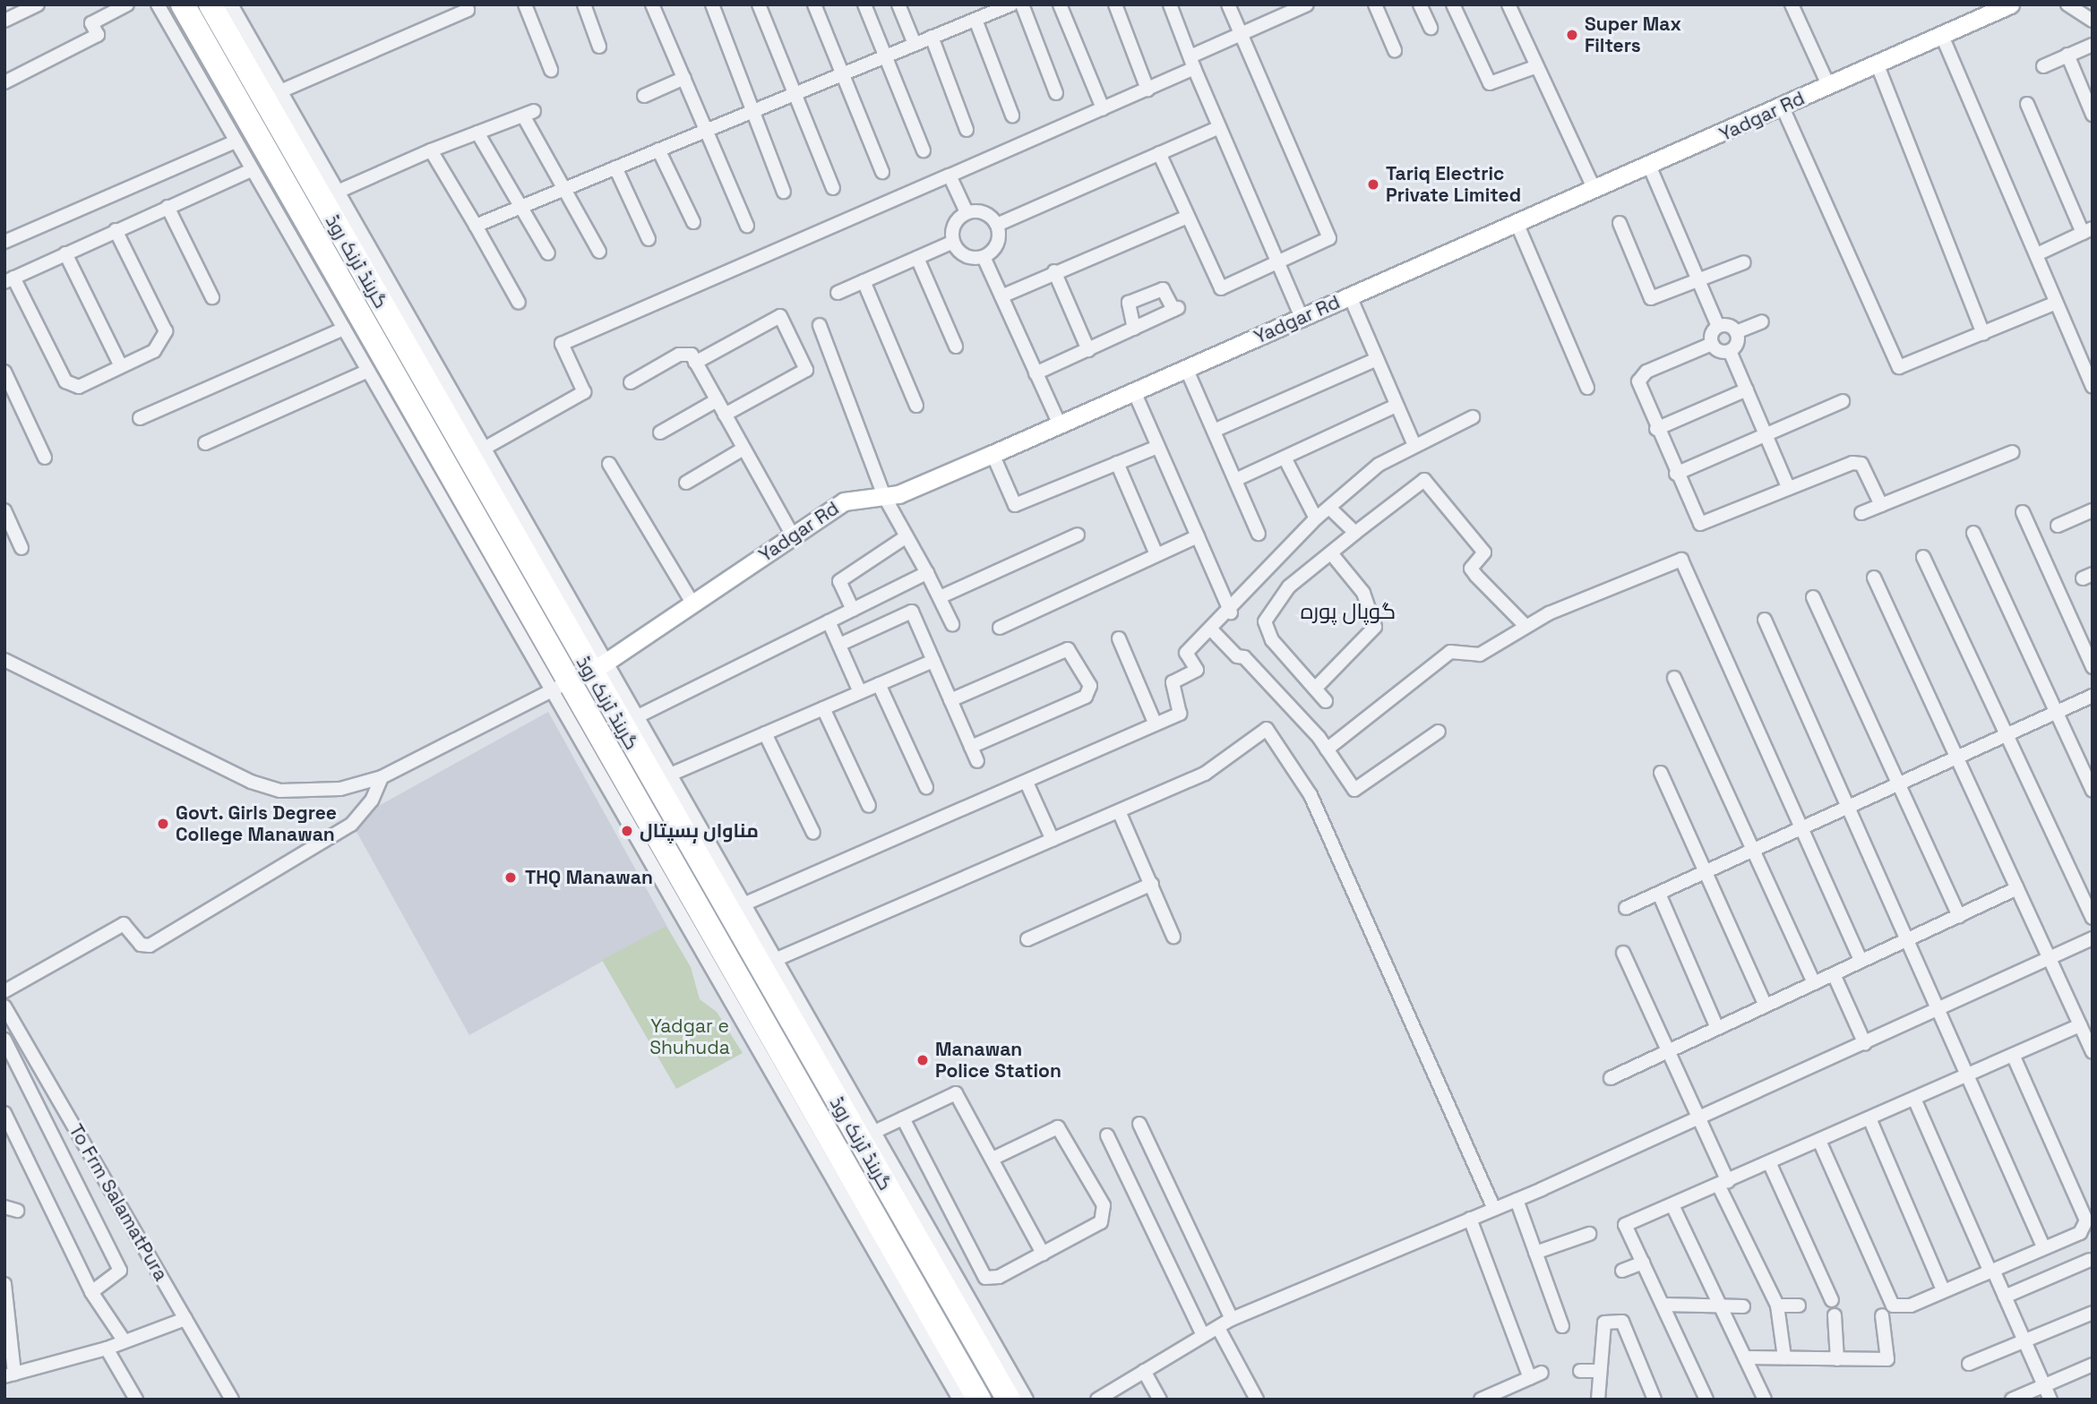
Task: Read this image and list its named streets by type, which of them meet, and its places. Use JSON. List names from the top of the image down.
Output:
{
  "streets": {
    "highway": ["گرینڈ ٹرنک روڈ"],
    "street": ["Yadgar Rd", "To Frm SalamatPura"]
  },
  "crossings": [
    ["Yadgar Rd", "گرینڈ ٹرنک روڈ"]
  ],
  "districts": ["گوپال پورہ"],
  "parks": ["Yadgar e Shuhuda"],
  "places": [
    "Super Max Filters",
    "Tariq Electric Private Limited",
    "Govt. Girls Degree College Manawan",
    "مناواں ہسپتال",
    "THQ Manawan",
    "Manawan Police Station"
  ]
}
